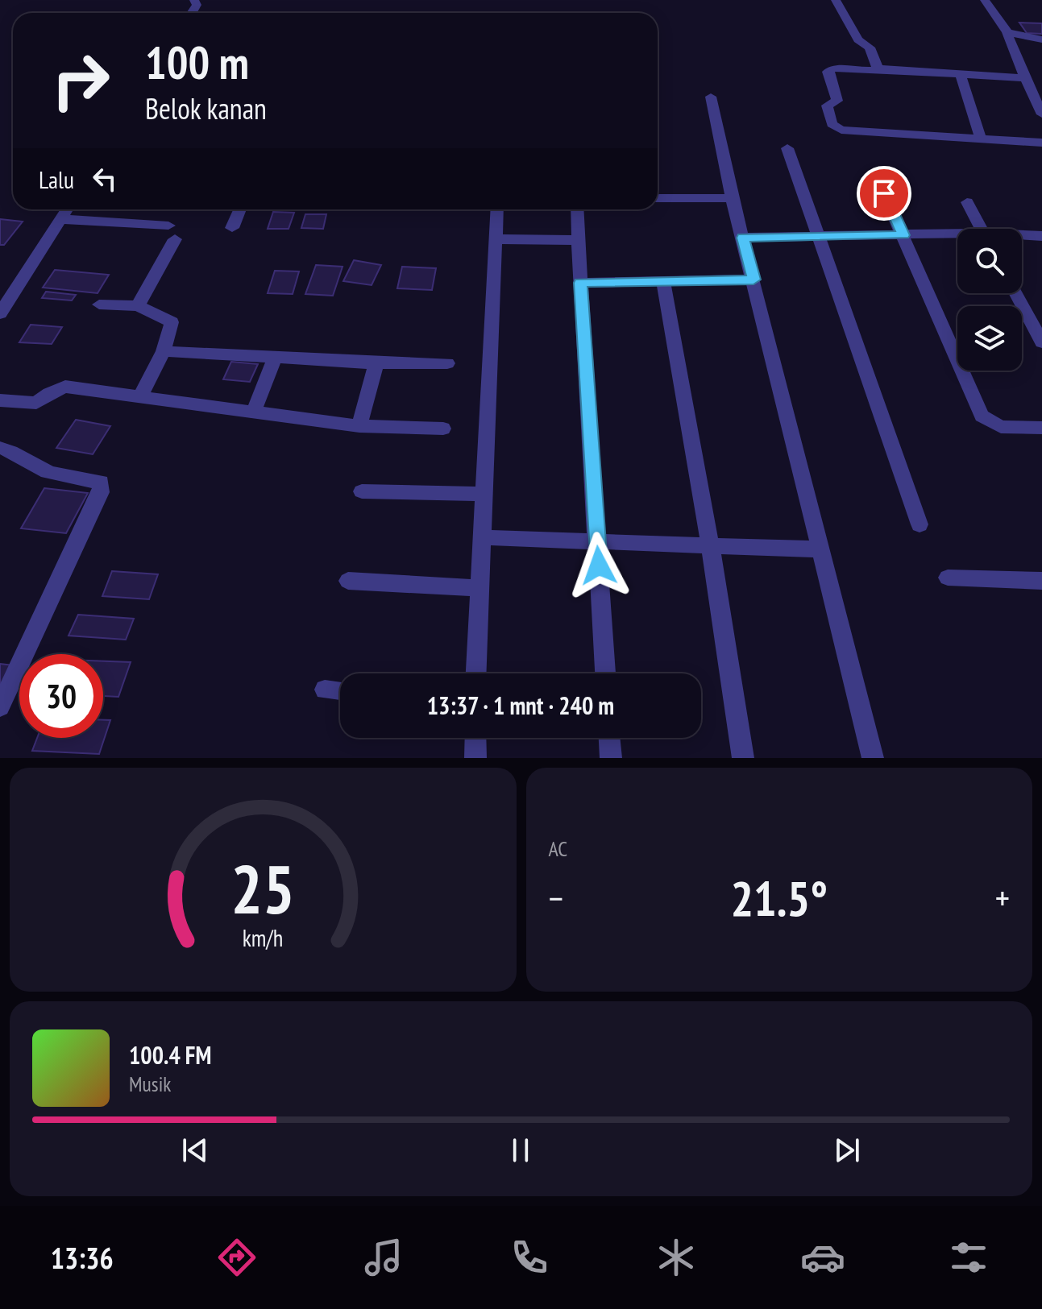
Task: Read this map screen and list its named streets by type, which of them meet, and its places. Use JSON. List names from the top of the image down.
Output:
{
  "page": {
    "turn": ["100 m", "Belok kanan"],
    "then": "Lalu",
    "limit": "30",
    "trip": "13:37 · 1 mnt · 240 m",
    "tile": "AC",
    "heat": ["−", "21.5°", "+"],
    "song": ["100.4 FM", "Musik"],
    "tabs": "13:36",
    "gauge": ["25", "km/h"]
  }
}
